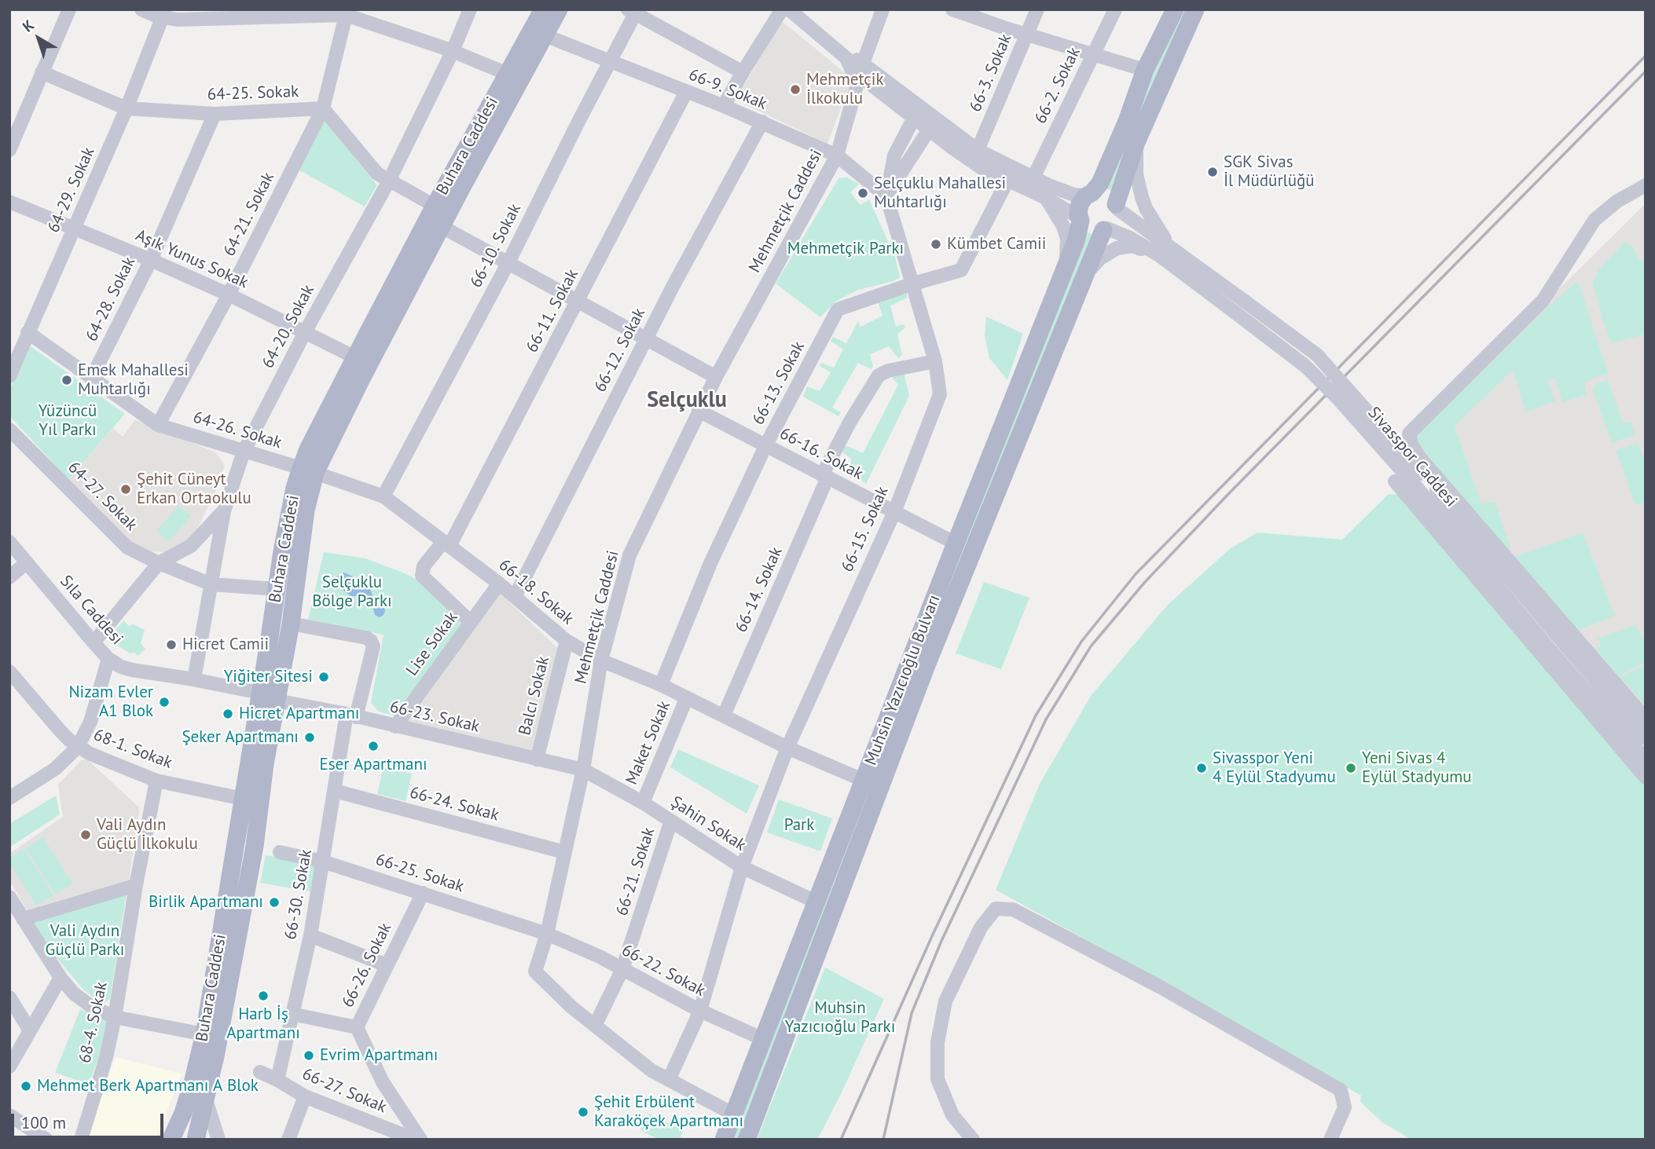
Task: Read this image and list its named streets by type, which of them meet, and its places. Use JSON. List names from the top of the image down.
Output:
{
  "streets": {
    "main road": ["Buhara Caddesi", "Muhsin Yazıcıoğlu Bulvarı"],
    "street": [
      "66-3. Sokak",
      "66-2. Sokak",
      "66-9. Sokak",
      "64-25. Sokak",
      "64-29. Sokak",
      "Mehmetçik Caddesi",
      "64-21. Sokak",
      "66-10. Sokak",
      "Aşık Yunus Sokak",
      "64-28. Sokak",
      "66-11. Sokak",
      "64-20. Sokak",
      "66-12. Sokak",
      "66-13. Sokak",
      "64-26. Sokak",
      "66-16. Sokak",
      "Sivasspor Caddesi",
      "64-27. Sokak",
      "66-15. Sokak",
      "66-14. Sokak",
      "66-18. Sokak",
      "Sıla Caddesi",
      "Lise Sokak",
      "Balcı Sokak",
      "66-23. Sokak",
      "Maket Sokak",
      "68-1. Sokak",
      "66-24. Sokak",
      "Şahin Sokak",
      "66-21. Sokak",
      "66-25. Sokak",
      "66-30. Sokak",
      "66-26. Sokak",
      "66-22. Sokak",
      "68-4. Sokak",
      "66-27. Sokak"
    ]
  },
  "crossings": [
    ["66-9. Sokak", "Buhara Caddesi"],
    ["66-9. Sokak", "Mehmetçik Caddesi"],
    ["66-9. Sokak", "66-10. Sokak"],
    ["66-9. Sokak", "66-11. Sokak"],
    ["66-9. Sokak", "66-12. Sokak"],
    ["66-9. Sokak", "66-15. Sokak"],
    ["64-25. Sokak", "Buhara Caddesi"],
    ["64-25. Sokak", "64-29. Sokak"],
    ["64-25. Sokak", "64-21. Sokak"],
    ["64-25. Sokak", "64-28. Sokak"],
    ["64-25. Sokak", "64-20. Sokak"],
    ["Buhara Caddesi", "Aşık Yunus Sokak"],
    ["Buhara Caddesi", "64-26. Sokak"],
    ["Buhara Caddesi", "64-27. Sokak"],
    ["Buhara Caddesi", "66-18. Sokak"],
    ["Buhara Caddesi", "Sıla Caddesi"],
    ["Buhara Caddesi", "66-23. Sokak"],
    ["Buhara Caddesi", "68-1. Sokak"],
    ["Buhara Caddesi", "66-30. Sokak"],
    ["64-29. Sokak", "Aşık Yunus Sokak"],
    ["64-29. Sokak", "64-26. Sokak"],
    ["Mehmetçik Caddesi", "66-16. Sokak"],
    ["Mehmetçik Caddesi", "66-15. Sokak"],
    ["Mehmetçik Caddesi", "66-18. Sokak"],
    ["Mehmetçik Caddesi", "Muhsin Yazıcıoğlu Bulvarı"],
    ["Mehmetçik Caddesi", "66-23. Sokak"],
    ["Mehmetçik Caddesi", "66-24. Sokak"],
    ["Mehmetçik Caddesi", "Şahin Sokak"],
    ["Mehmetçik Caddesi", "66-21. Sokak"],
    ["Mehmetçik Caddesi", "66-25. Sokak"],
    ["Mehmetçik Caddesi", "66-22. Sokak"],
    ["64-21. Sokak", "Aşık Yunus Sokak"],
    ["64-21. Sokak", "64-26. Sokak"],
    ["66-10. Sokak", "66-18. Sokak"],
    ["Aşık Yunus Sokak", "64-28. Sokak"],
    ["Aşık Yunus Sokak", "64-20. Sokak"],
    ["64-28. Sokak", "64-26. Sokak"],
    ["66-11. Sokak", "66-18. Sokak"],
    ["66-11. Sokak", "Lise Sokak"],
    ["64-20. Sokak", "64-26. Sokak"],
    ["64-20. Sokak", "64-27. Sokak"],
    ["64-20. Sokak", "Sıla Caddesi"],
    ["66-12. Sokak", "66-18. Sokak"],
    ["66-13. Sokak", "66-16. Sokak"],
    ["66-13. Sokak", "66-15. Sokak"],
    ["66-13. Sokak", "66-18. Sokak"],
    ["64-26. Sokak", "66-18. Sokak"],
    ["66-16. Sokak", "66-15. Sokak"],
    ["66-16. Sokak", "66-14. Sokak"],
    ["66-16. Sokak", "Muhsin Yazıcıoğlu Bulvarı"],
    ["Sivasspor Caddesi", "Muhsin Yazıcıoğlu Bulvarı"],
    ["66-15. Sokak", "66-14. Sokak"],
    ["66-15. Sokak", "66-18. Sokak"],
    ["66-15. Sokak", "Şahin Sokak"],
    ["66-15. Sokak", "66-22. Sokak"],
    ["66-14. Sokak", "66-18. Sokak"],
    ["66-18. Sokak", "Lise Sokak"],
    ["66-18. Sokak", "Muhsin Yazıcıoğlu Bulvarı"],
    ["66-18. Sokak", "Balcı Sokak"],
    ["66-18. Sokak", "Maket Sokak"],
    ["Lise Sokak", "66-23. Sokak"],
    ["Muhsin Yazıcıoğlu Bulvarı", "Şahin Sokak"],
    ["Muhsin Yazıcıoğlu Bulvarı", "66-22. Sokak"],
    ["Balcı Sokak", "66-23. Sokak"],
    ["66-23. Sokak", "Şahin Sokak"],
    ["66-23. Sokak", "66-30. Sokak"],
    ["Maket Sokak", "Şahin Sokak"],
    ["68-1. Sokak", "68-4. Sokak"],
    ["66-24. Sokak", "66-30. Sokak"],
    ["Şahin Sokak", "66-21. Sokak"],
    ["66-21. Sokak", "66-22. Sokak"],
    ["66-25. Sokak", "66-30. Sokak"],
    ["66-25. Sokak", "66-26. Sokak"],
    ["66-25. Sokak", "66-22. Sokak"],
    ["66-30. Sokak", "66-27. Sokak"]
  ],
  "districts": ["Selçuklu"],
  "parks": [
    "Mehmetçik Parkı",
    "Yüzüncü Yıl Parkı",
    "Selçuklu Bölge Parkı",
    "Park",
    "Vali Aydın Güçlü Parkı",
    "Muhsin Yazıcıoğlu Parkı"
  ],
  "places": [
    "Mehmetçik İlkokulu",
    "SGK Sivas İl Müdürlüğü",
    "Selçuklu Mahallesi Muhtarlığı",
    "Kümbet Camii",
    "Emek Mahallesi Muhtarlığı",
    "Şehit Cüneyt Erkan Ortaokulu",
    "Hicret Camii",
    "Yiğiter Sitesi",
    "Nizam Evler A1 Blok",
    "Hicret Apartmanı",
    "Şeker Apartmanı",
    "Eser Apartmanı",
    "Sivasspor Yeni 4 Eylül Stadyumu",
    "Yeni Sivas 4 Eylül Stadyumu",
    "Vali Aydın Güçlü İlkokulu",
    "Birlik Apartmanı",
    "Harb İş Apartmanı",
    "Evrim Apartmanı",
    "Mehmet Berk Apartmanı A Blok",
    "Şehit Erbülent Karaköçek Apartmanı"
  ],
  "scale_bar": "100 m",
  "north": "top left"
}
